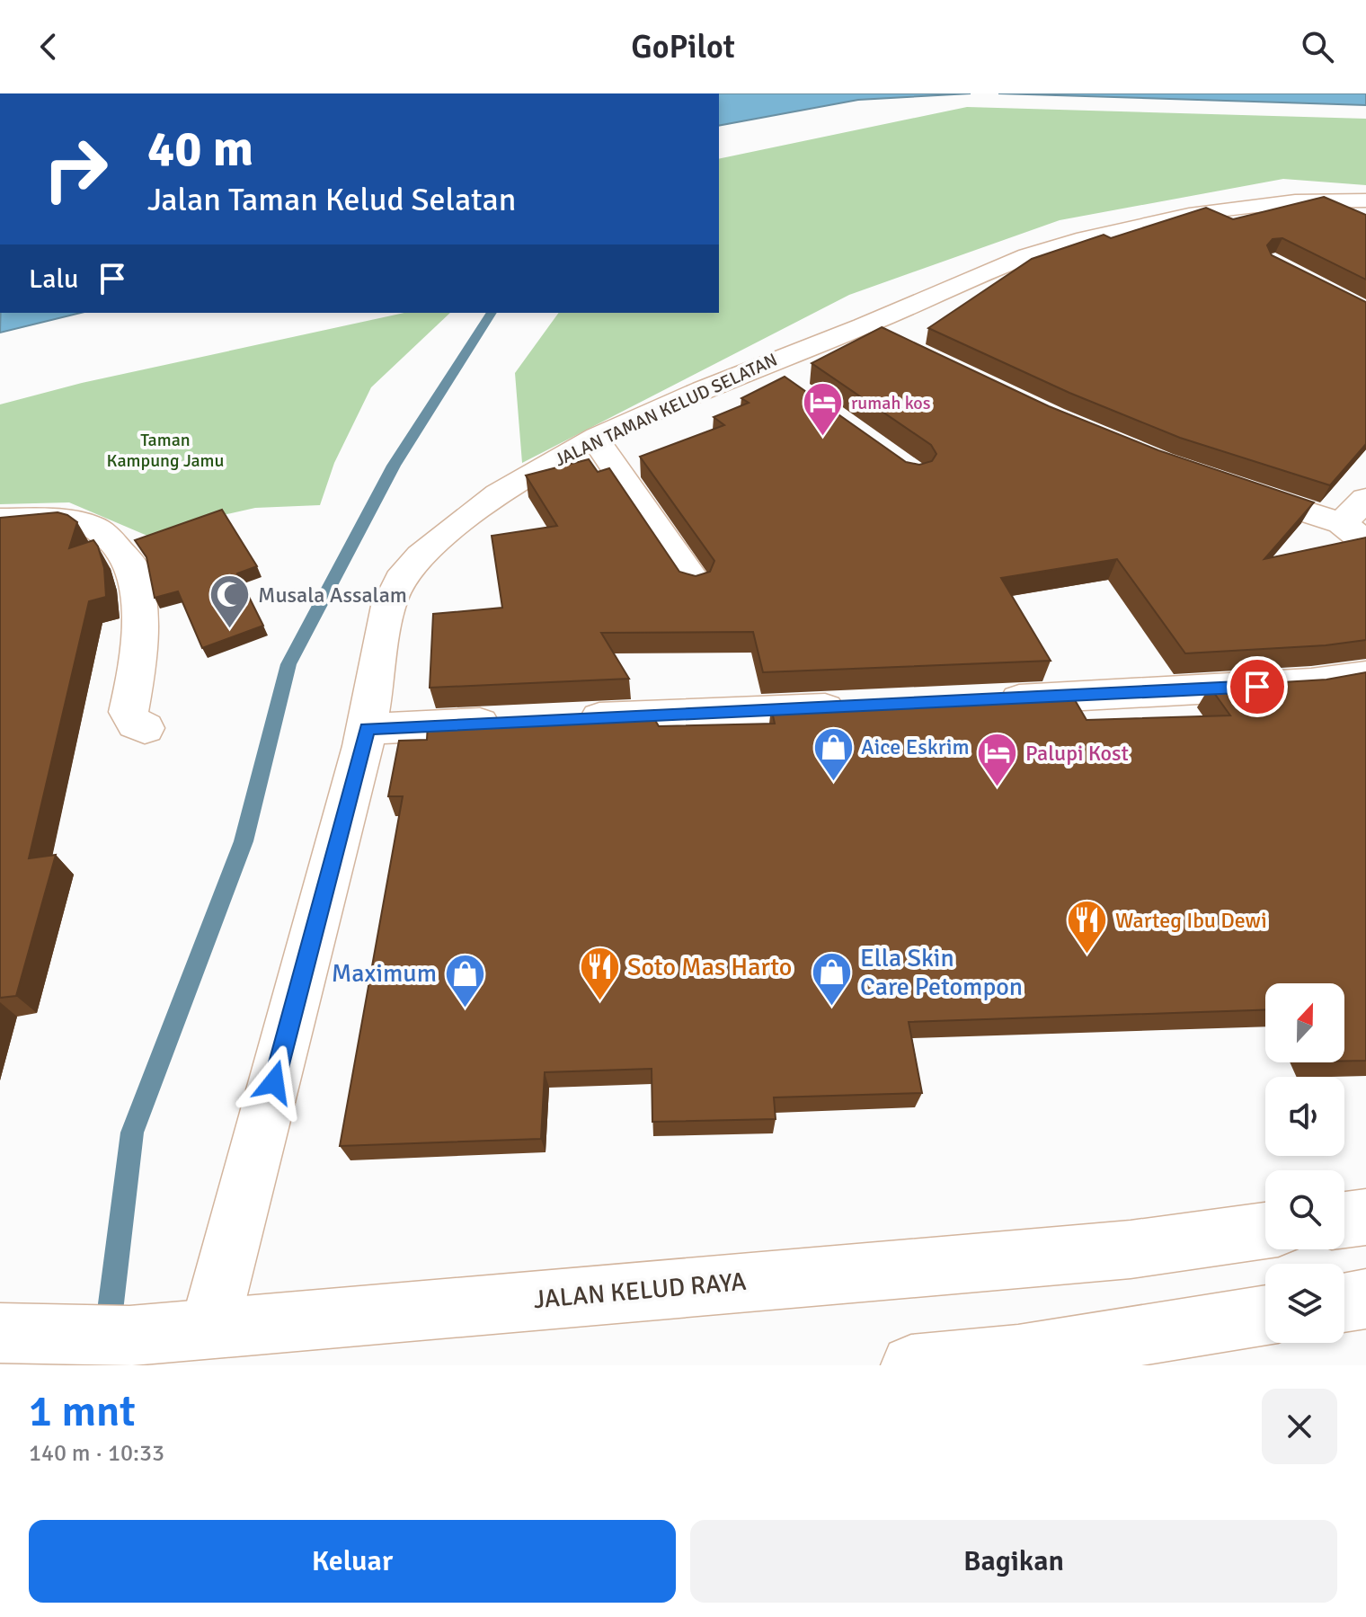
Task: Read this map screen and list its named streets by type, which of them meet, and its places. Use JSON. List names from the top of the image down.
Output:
{
  "streets": {
    "street": ["JALAN TAMAN KELUD SELATAN", "JALAN KELUD RAYA"]
  },
  "crossings": [
    ["JALAN TAMAN KELUD SELATAN", "JALAN KELUD RAYA"]
  ],
  "parks": ["Taman Kampung Jamu"],
  "places": {
    "hotel": ["rumah kos", "Palupi Kost"],
    "mosque": ["Musala Assalam"],
    "shop": ["Aice Eskrim", "Ella Skin Care Petompon", "Maximum"],
    "restaurant": ["Warteg Ibu Dewi", "Soto Mas Harto"]
  },
  "north": "top",
  "page": {
    "header": "GoPilot",
    "turn": ["40 m", "Jalan Taman Kelud Selatan"],
    "then": "Lalu",
    "heading": ["1 mnt", "140 m · 10:33"],
    "buttons": ["Keluar", "Bagikan"]
  }
}
